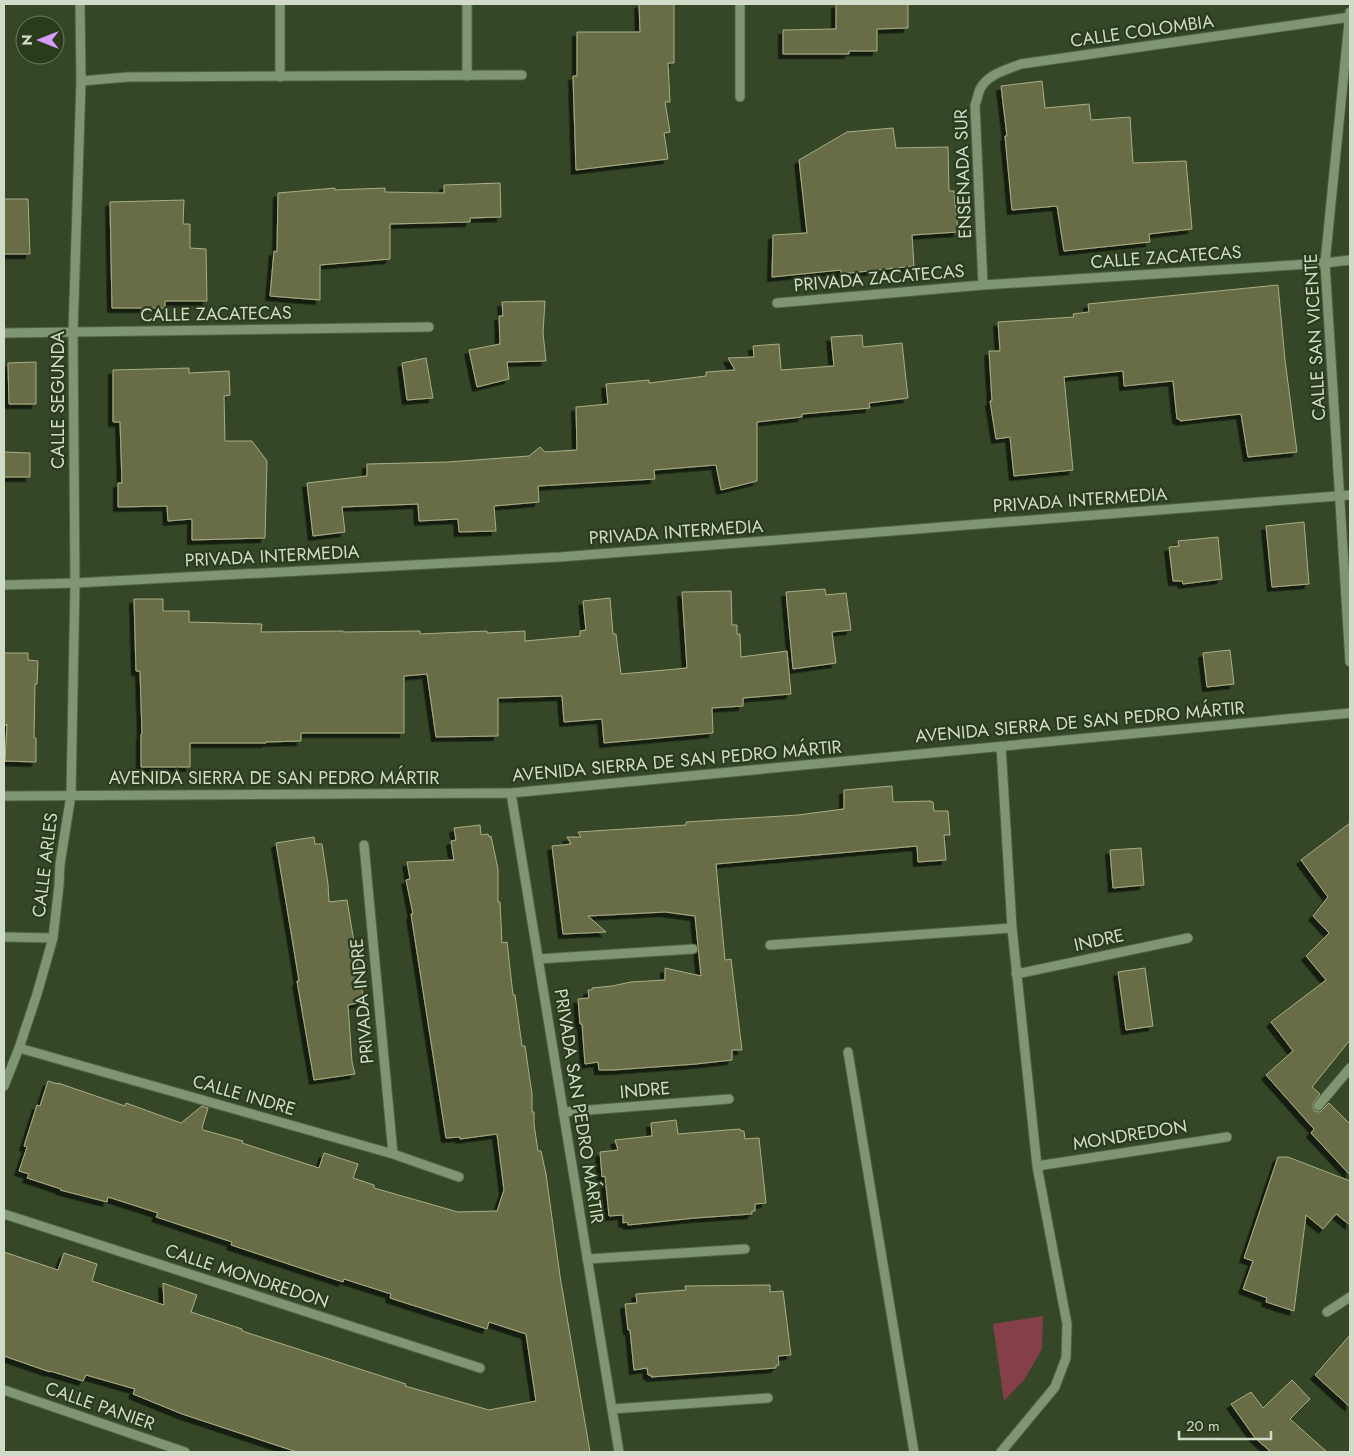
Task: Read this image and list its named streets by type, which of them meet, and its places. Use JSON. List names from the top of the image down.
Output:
{
  "streets": {
    "street": [
      "CALLE COLOMBIA",
      "ENSENADA SUR",
      "CALLE ZACATECAS",
      "PRIVADA ZACATECAS",
      "CALLE SAN VICENTE",
      "CALLE SEGUNDA",
      "PRIVADA INTERMEDIA",
      "AVENIDA SIERRA DE SAN PEDRO MÁRTIR",
      "CALLE ARLES",
      "INDRE",
      "PRIVADA INDRE",
      "CALLE INDRE",
      "PRIVADA SAN PEDRO MÁRTIR",
      "MONDREDON",
      "CALLE MONDREDON",
      "CALLE PANIER"
    ]
  },
  "crossings": [
    ["CALLE COLOMBIA", "ENSENADA SUR"],
    ["CALLE COLOMBIA", "CALLE SAN VICENTE"],
    ["ENSENADA SUR", "CALLE ZACATECAS"],
    ["ENSENADA SUR", "PRIVADA ZACATECAS"],
    ["CALLE ZACATECAS", "PRIVADA ZACATECAS"],
    ["CALLE ZACATECAS", "CALLE SAN VICENTE"],
    ["CALLE ZACATECAS", "CALLE SEGUNDA"],
    ["CALLE SAN VICENTE", "PRIVADA INTERMEDIA"],
    ["CALLE SEGUNDA", "PRIVADA INTERMEDIA"],
    ["CALLE SEGUNDA", "AVENIDA SIERRA DE SAN PEDRO MÁRTIR"],
    ["CALLE SEGUNDA", "CALLE ARLES"],
    ["AVENIDA SIERRA DE SAN PEDRO MÁRTIR", "CALLE ARLES"],
    ["AVENIDA SIERRA DE SAN PEDRO MÁRTIR", "PRIVADA SAN PEDRO MÁRTIR"],
    ["CALLE ARLES", "CALLE INDRE"],
    ["INDRE", "PRIVADA SAN PEDRO MÁRTIR"],
    ["PRIVADA INDRE", "CALLE INDRE"]
  ],
  "scale_bar": "20 m",
  "north": "left"
}
